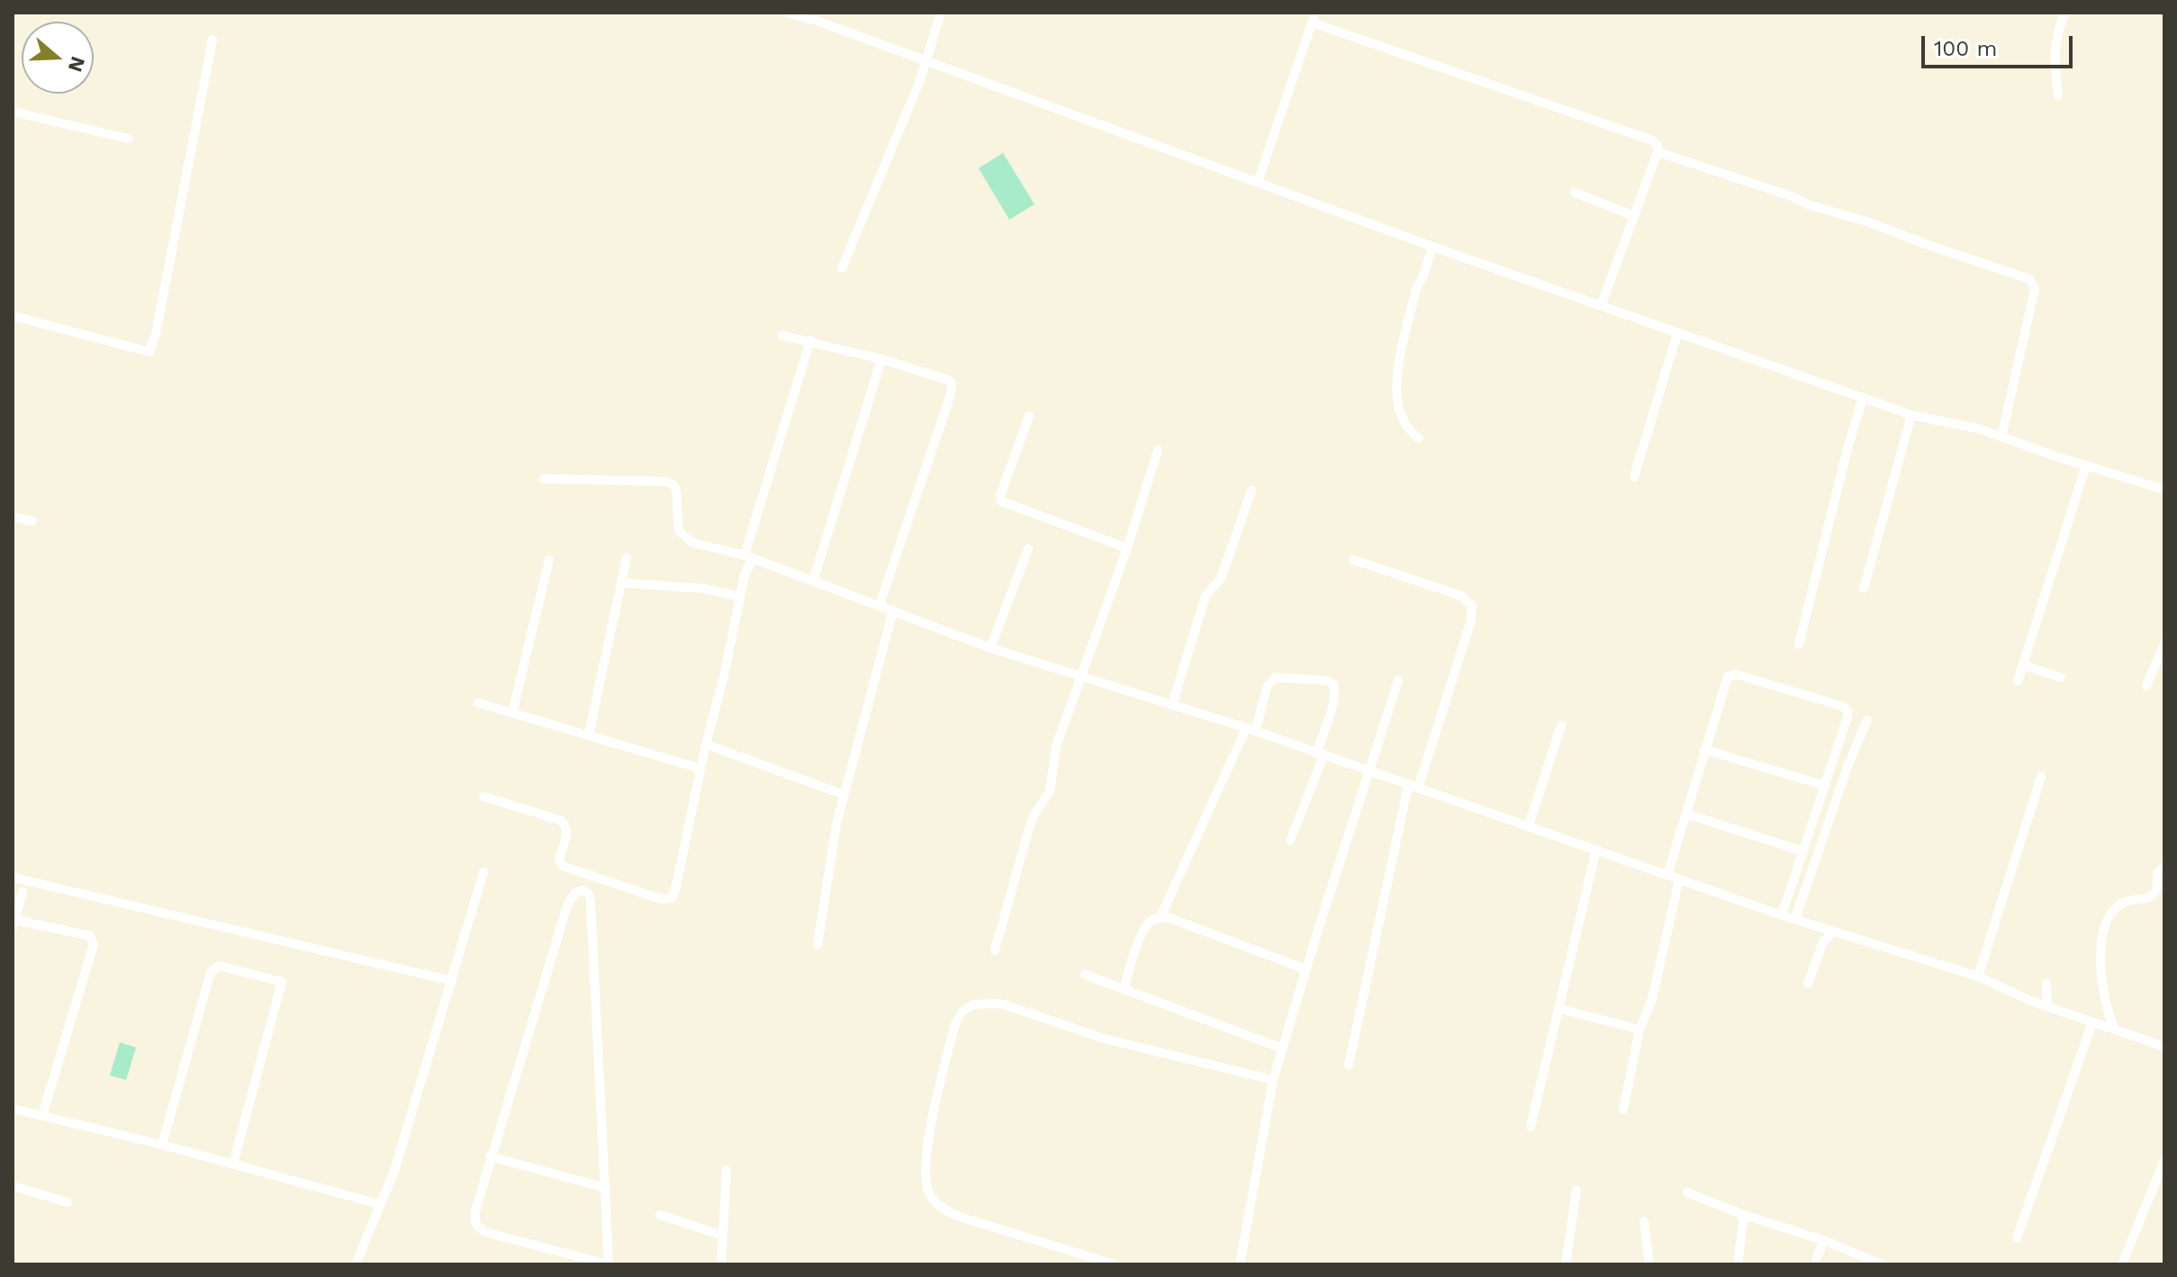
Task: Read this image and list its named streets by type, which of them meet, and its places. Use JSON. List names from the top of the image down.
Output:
{
  "scale_bar": "100 m",
  "north": "right"
}
